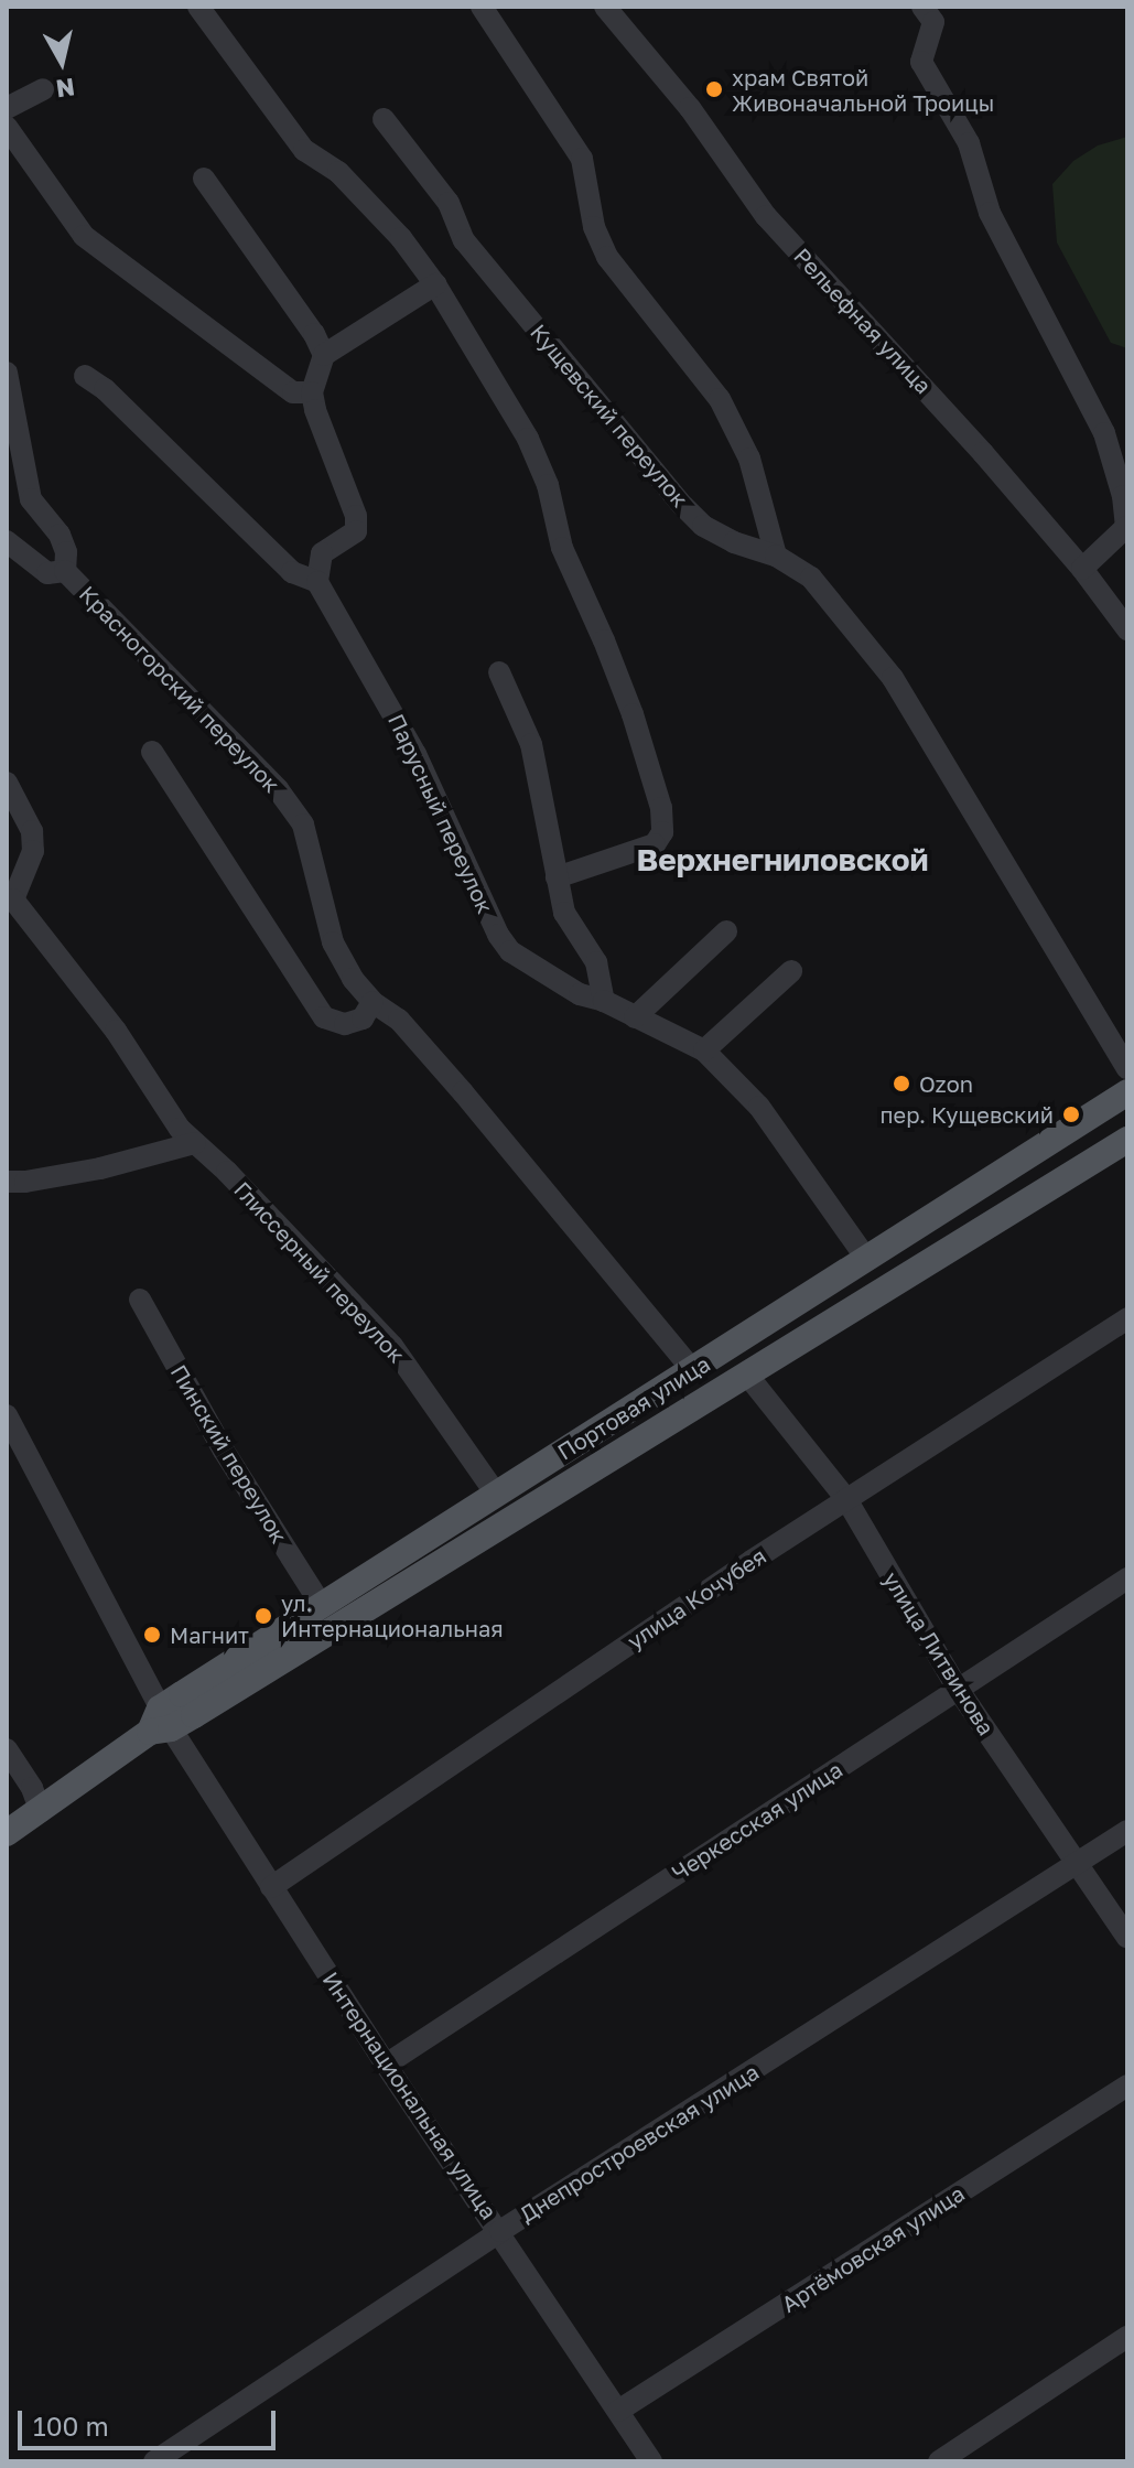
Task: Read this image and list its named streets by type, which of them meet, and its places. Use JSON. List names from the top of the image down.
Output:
{
  "streets": {
    "main road": ["Портовая улица"],
    "street": [
      "Рельефная улица",
      "Кущевский переулок",
      "Красногорский переулок",
      "Парусный переулок",
      "Глиссерный переулок",
      "Пинский переулок",
      "улица Кочубея",
      "улица Литвинова",
      "Черкесская улица",
      "Интернациональная улица",
      "Днепростроевская улица",
      "Артёмовская улица"
    ]
  },
  "crossings": [
    ["Красногорский переулок", "Портовая улица"],
    ["Парусный переулок", "Портовая улица"],
    ["Глиссерный переулок", "Портовая улица"],
    ["Портовая улица", "Пинский переулок"],
    ["Портовая улица", "улица Литвинова"],
    ["Портовая улица", "Интернациональная улица"],
    ["улица Кочубея", "улица Литвинова"],
    ["улица Кочубея", "Интернациональная улица"],
    ["улица Литвинова", "Черкесская улица"],
    ["улица Литвинова", "Днепростроевская улица"],
    ["Черкесская улица", "Интернациональная улица"],
    ["Интернациональная улица", "Днепростроевская улица"],
    ["Интернациональная улица", "Артёмовская улица"]
  ],
  "districts": ["Верхнегниловской"],
  "places": [
    "храм Святой Живоначальной Троицы",
    "Ozon",
    "пер. Кущевский",
    "ул. Интернациональная",
    "Магнит"
  ],
  "scale_bar": "100 m",
  "north": "bottom"
}
